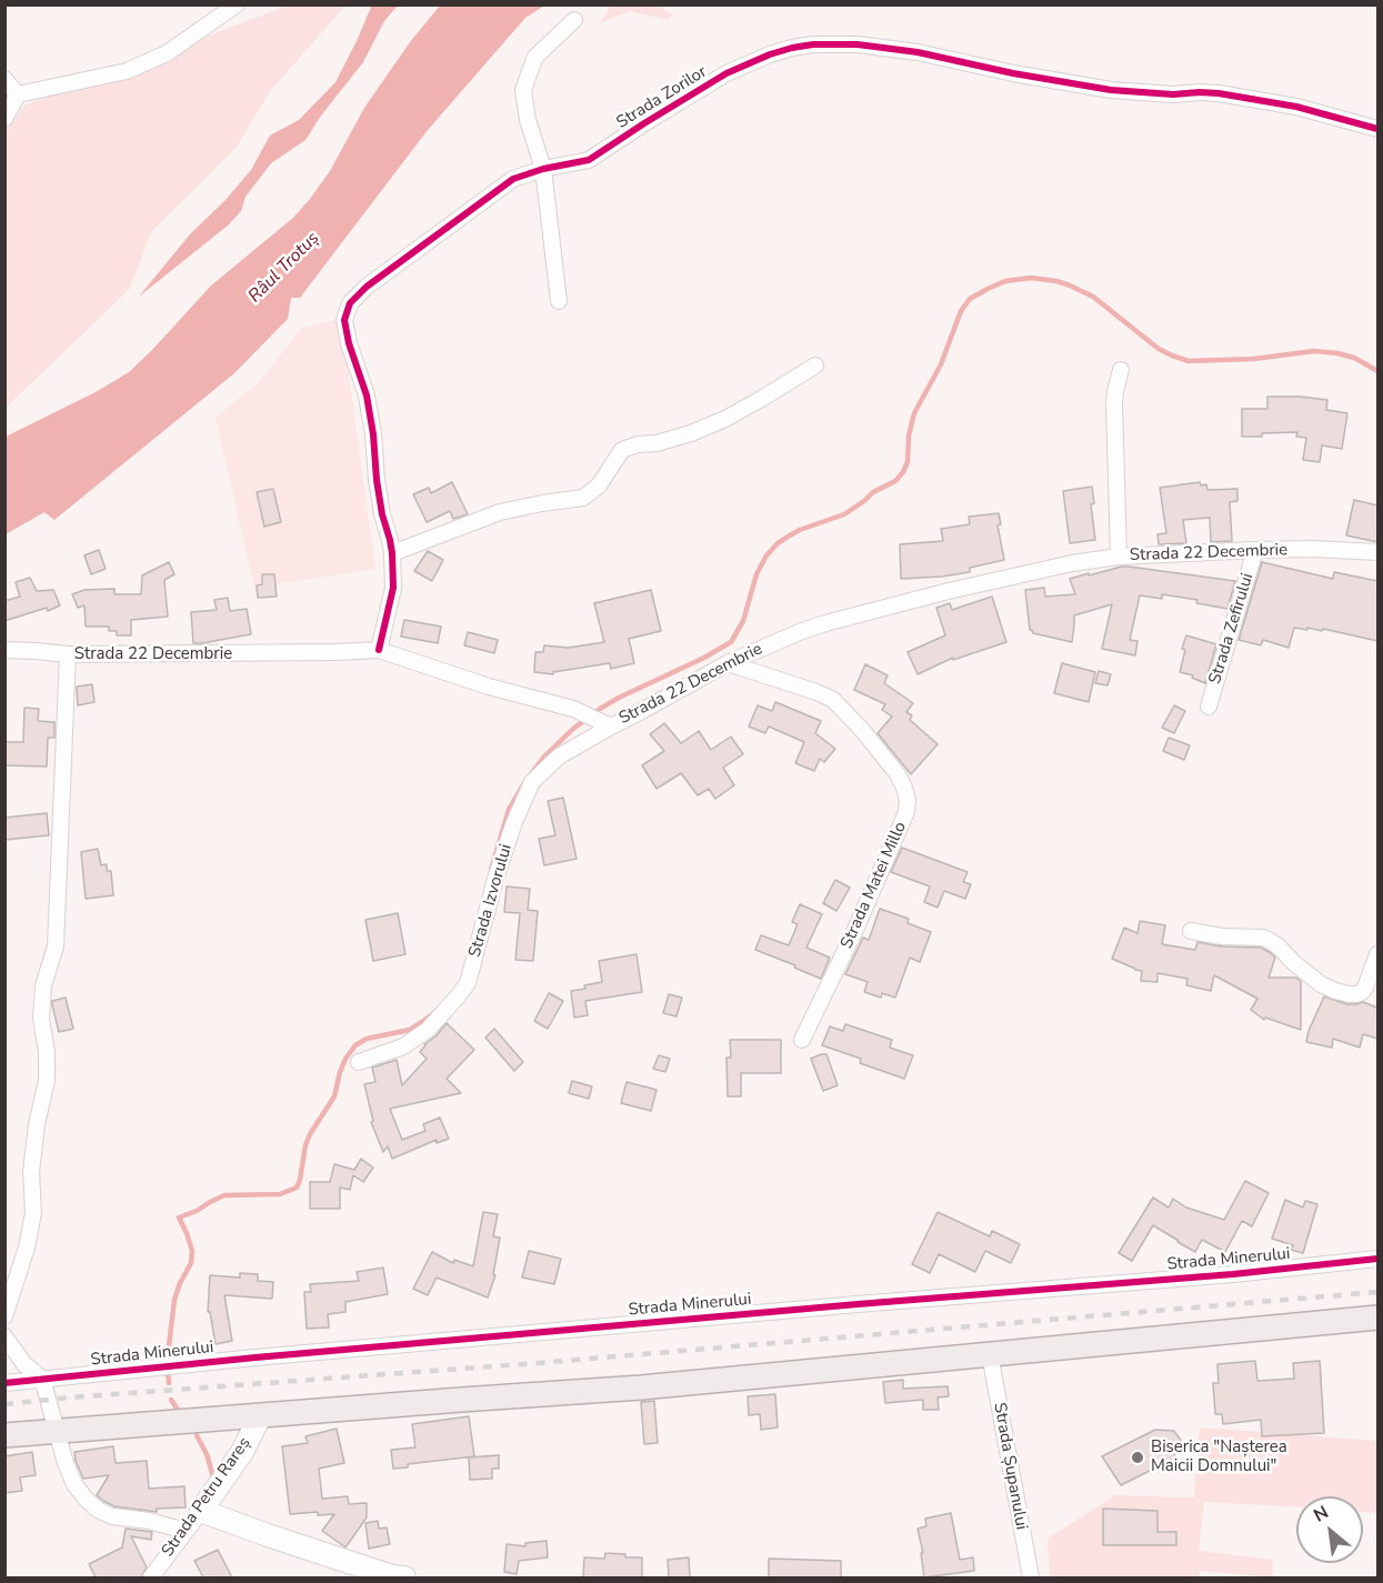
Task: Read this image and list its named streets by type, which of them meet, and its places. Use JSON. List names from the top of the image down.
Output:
{
  "streets": {
    "street": [
      "Strada Zorilor",
      "Strada 22 Decembrie",
      "Strada Zefirului",
      "Strada Matei Millo",
      "Strada Izvorului",
      "Strada Minerului",
      "Strada Șupanului",
      "Strada Petru Rareș"
    ]
  },
  "crossings": [
    ["Strada Zorilor", "Strada 22 Decembrie"],
    ["Strada 22 Decembrie", "Strada Zefirului"],
    ["Strada 22 Decembrie", "Strada Matei Millo"],
    ["Strada 22 Decembrie", "Strada Izvorului"]
  ],
  "water": ["Râul Trotuș"],
  "places": ["Biserica \"Nașterea Maicii Domnului\""],
  "north": "top left"
}
